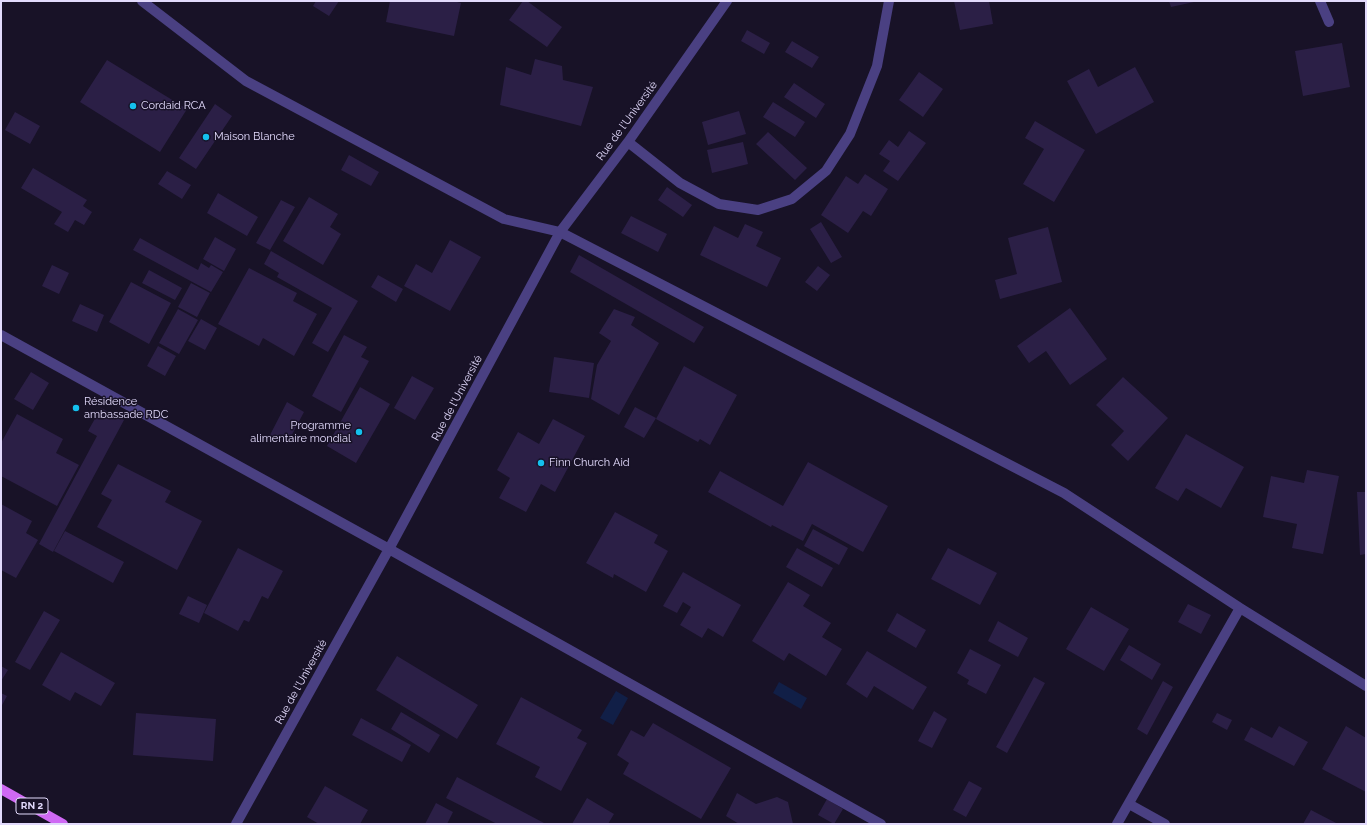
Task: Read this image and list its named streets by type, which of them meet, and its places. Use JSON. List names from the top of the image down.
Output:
{
  "streets": {
    "main road": ["RN 2"],
    "street": ["Rue de l'Université"]
  },
  "places": [
    "Cordaid RCA",
    "Maison Blanche",
    "Résidence ambassade RDC",
    "Programme alimentaire mondial",
    "Finn Church Aid"
  ]
}
